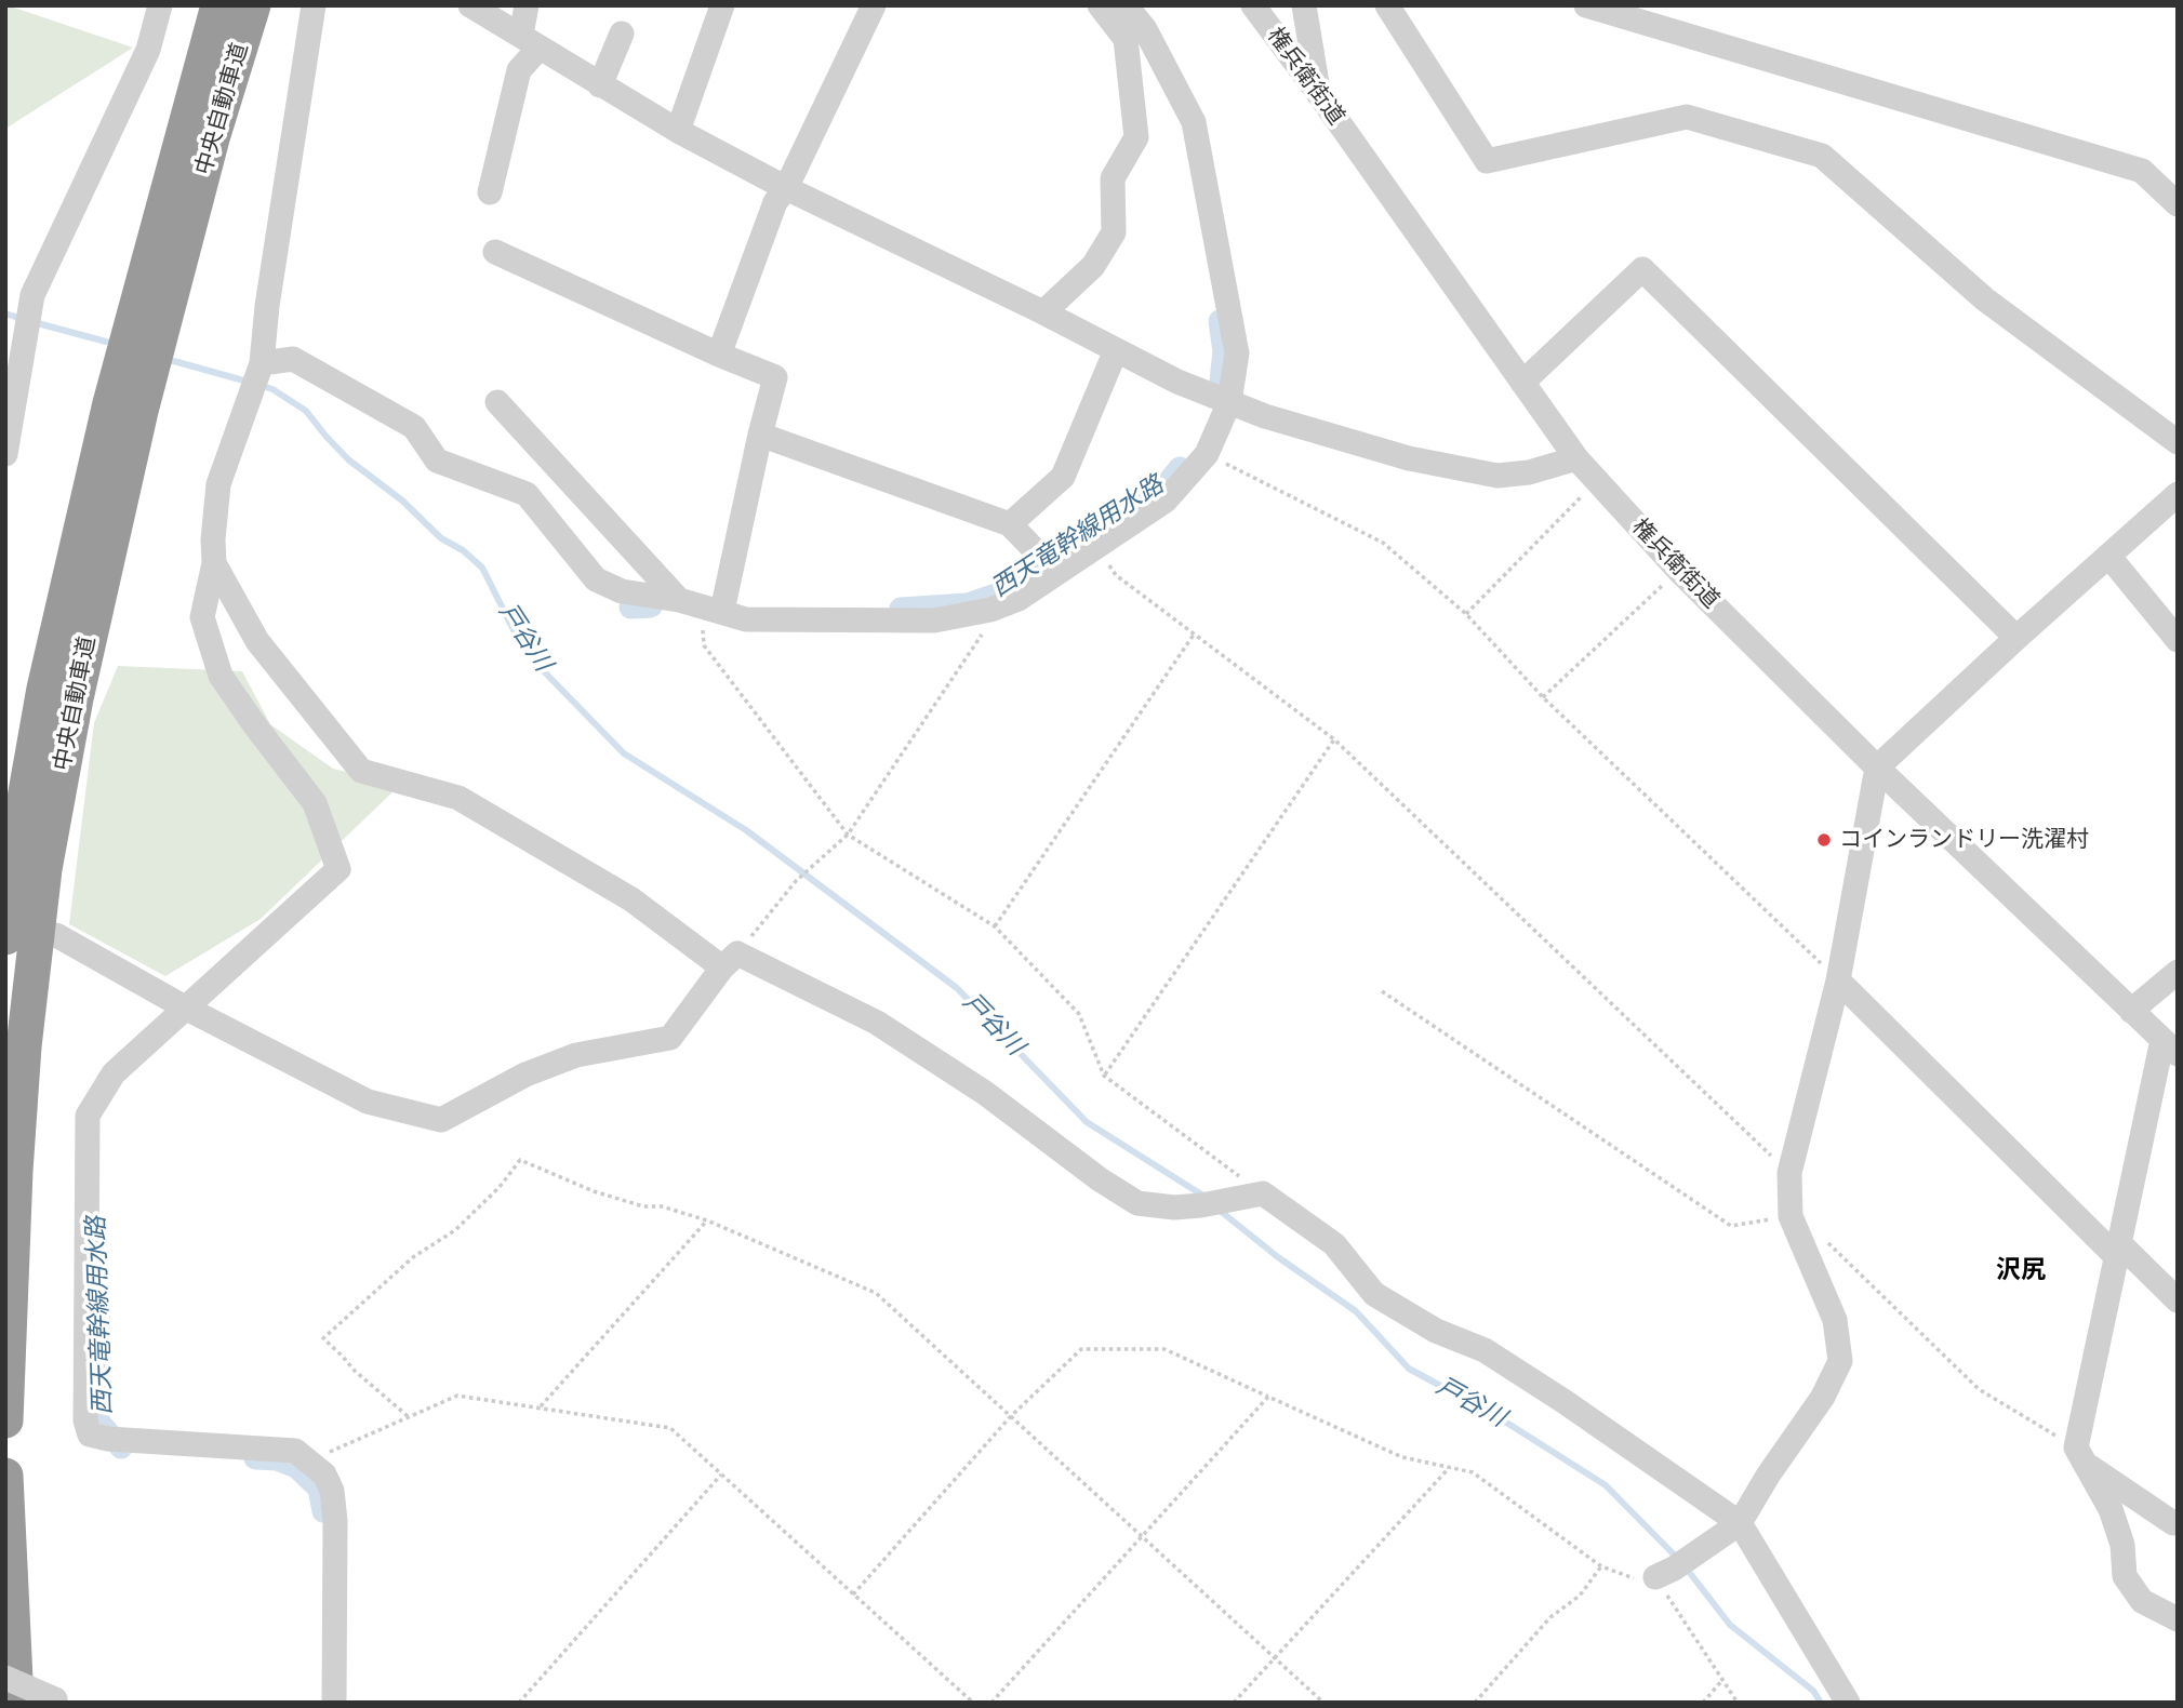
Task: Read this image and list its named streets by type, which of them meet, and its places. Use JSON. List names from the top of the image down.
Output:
{
  "streets": {
    "highway": ["中央自動車道"],
    "street": ["権兵衛街道"]
  },
  "districts": ["沢尻"],
  "water": ["西天竜幹線用水路", "戸谷川"],
  "places": ["コインランドリー洗濯村"]
}
